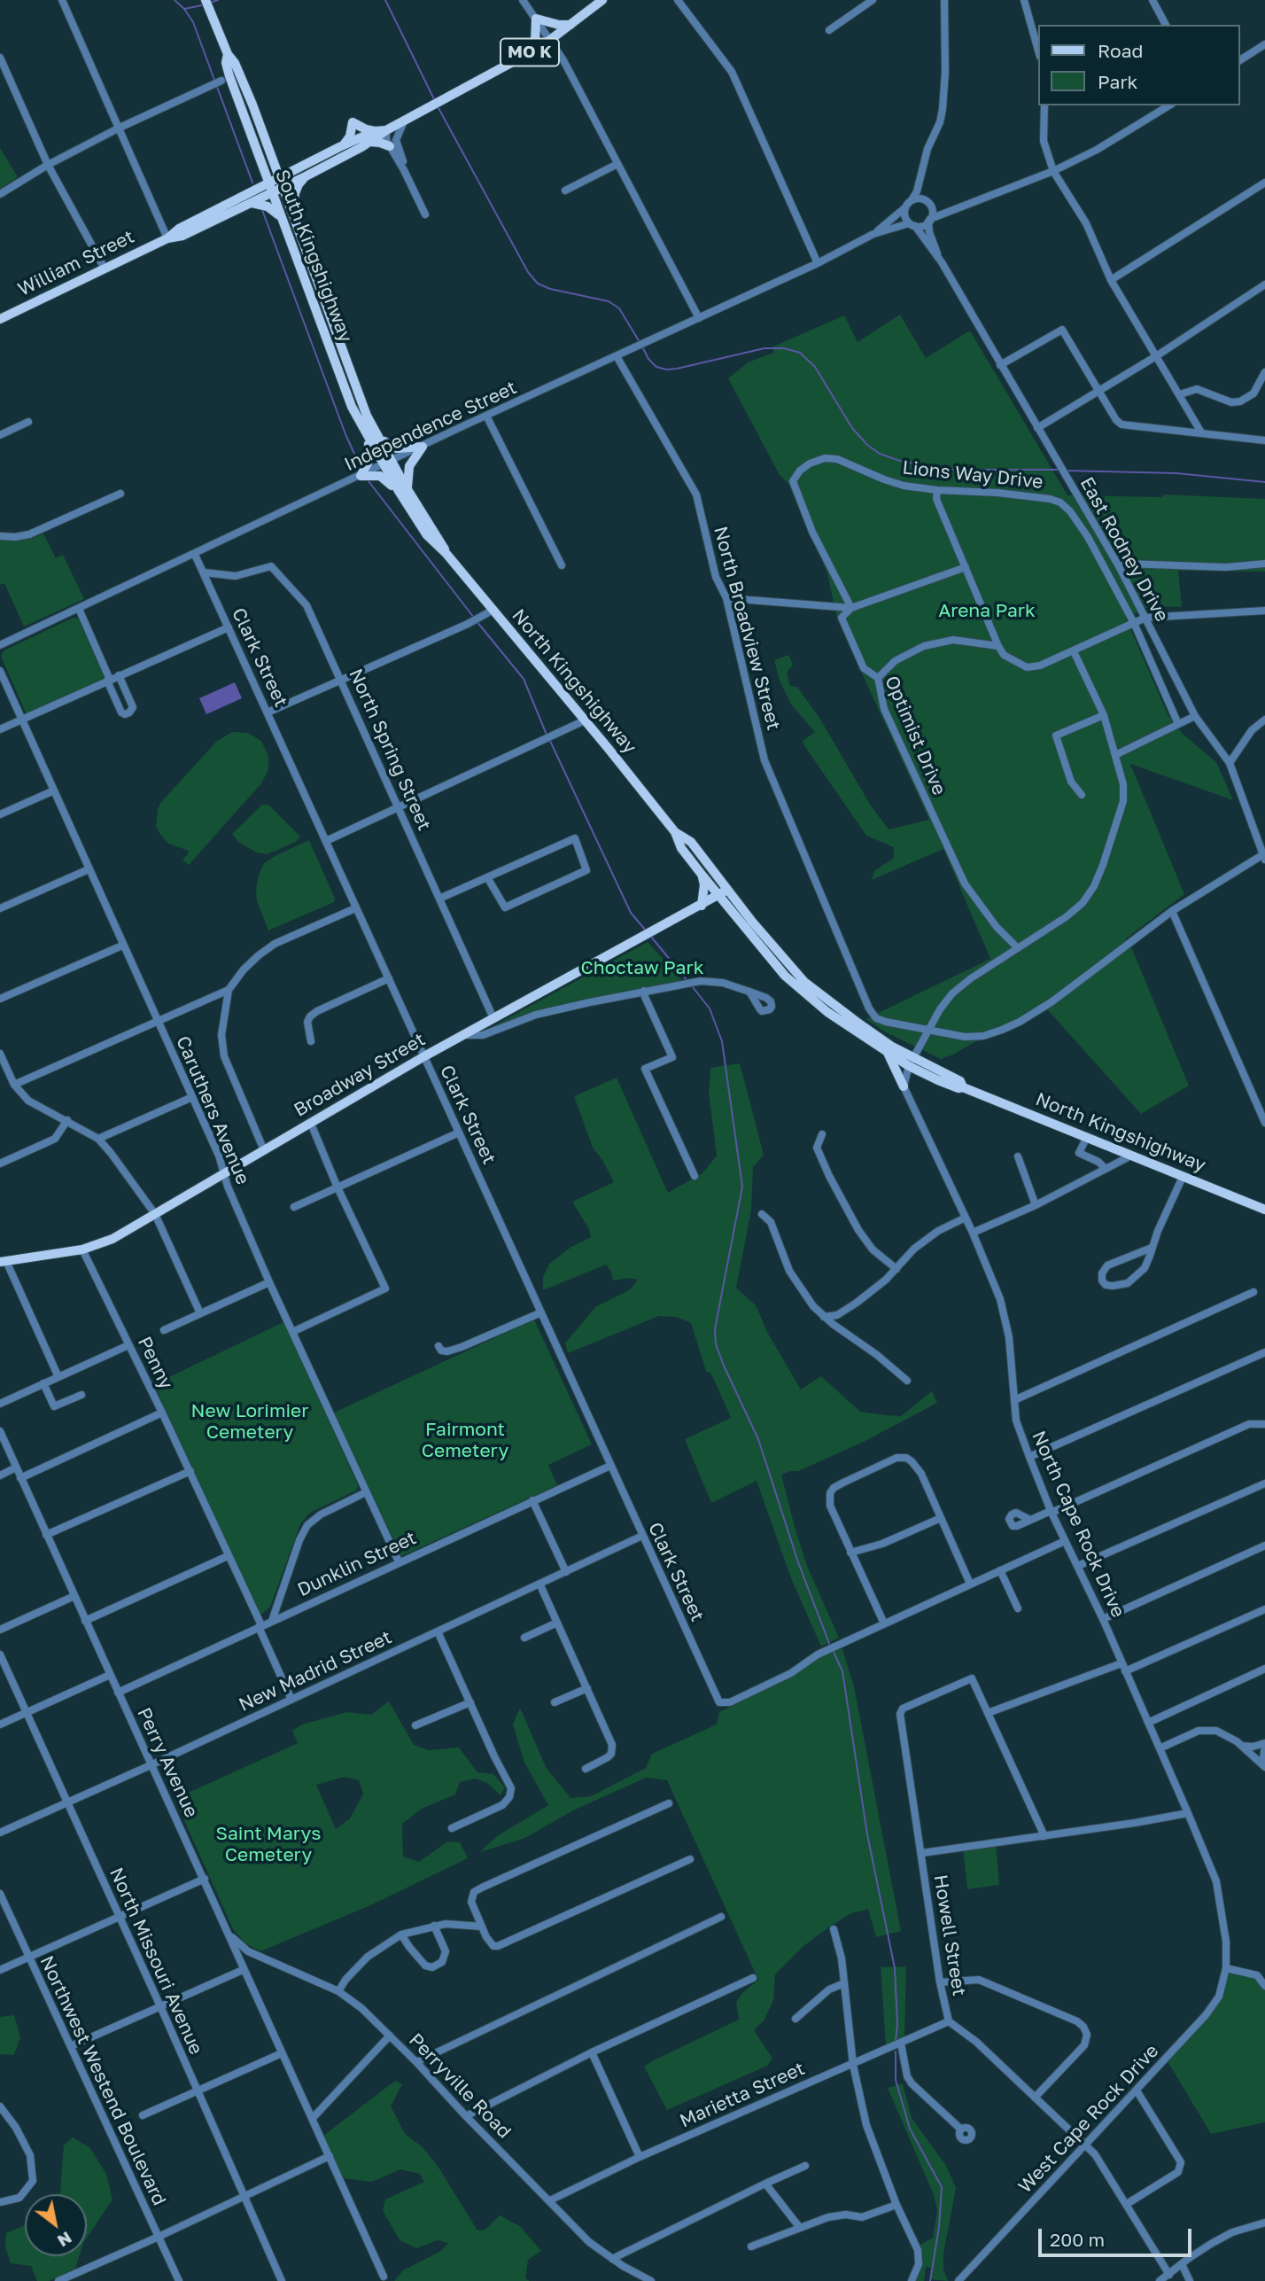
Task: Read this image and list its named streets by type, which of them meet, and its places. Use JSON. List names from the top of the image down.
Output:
{
  "streets": {
    "main road": [
      "MO K",
      "South Kingshighway",
      "William Street",
      "North Kingshighway",
      "Broadway Street"
    ],
    "street": [
      "Independence Street",
      "Lions Way Drive",
      "East Rodney Drive",
      "North Broadview Street",
      "Clark Street",
      "Optimist Drive",
      "North Spring Street",
      "Caruthers Avenue",
      "Penny",
      "North Cape Rock Drive",
      "Dunklin Street",
      "New Madrid Street",
      "Perry Avenue",
      "Howell Street",
      "North Missouri Avenue",
      "Northwest Westend Boulevard",
      "Perryville Road",
      "Marietta Street",
      "West Cape Rock Drive"
    ]
  },
  "crossings": [
    ["South Kingshighway", "William Street"],
    ["South Kingshighway", "Independence Street"],
    ["South Kingshighway", "North Kingshighway"],
    ["Independence Street", "East Rodney Drive"],
    ["Independence Street", "North Broadview Street"],
    ["Independence Street", "Clark Street"],
    ["Independence Street", "North Kingshighway"],
    ["Lions Way Drive", "Optimist Drive"],
    ["Clark Street", "North Spring Street"],
    ["Clark Street", "Broadway Street"],
    ["Clark Street", "Dunklin Street"],
    ["Clark Street", "New Madrid Street"],
    ["North Kingshighway", "Broadway Street"],
    ["North Spring Street", "Broadway Street"],
    ["Broadway Street", "Caruthers Avenue"],
    ["Broadway Street", "Penny"],
    ["Caruthers Avenue", "Dunklin Street"],
    ["Penny", "Dunklin Street"],
    ["Penny", "New Madrid Street"],
    ["North Cape Rock Drive", "West Cape Rock Drive"],
    ["Dunklin Street", "Perry Avenue"],
    ["New Madrid Street", "Perry Avenue"],
    ["New Madrid Street", "North Missouri Avenue"],
    ["Perry Avenue", "Perryville Road"],
    ["Howell Street", "Marietta Street"],
    ["Howell Street", "West Cape Rock Drive"],
    ["Perryville Road", "Marietta Street"]
  ],
  "parks": [
    "Arena Park",
    "Choctaw Park",
    "New Lorimier Cemetery",
    "Fairmont Cemetery",
    "Saint Marys Cemetery"
  ],
  "legend": ["Road", "Park"],
  "scale_bar": "200 m",
  "north": "bottom right"
}
